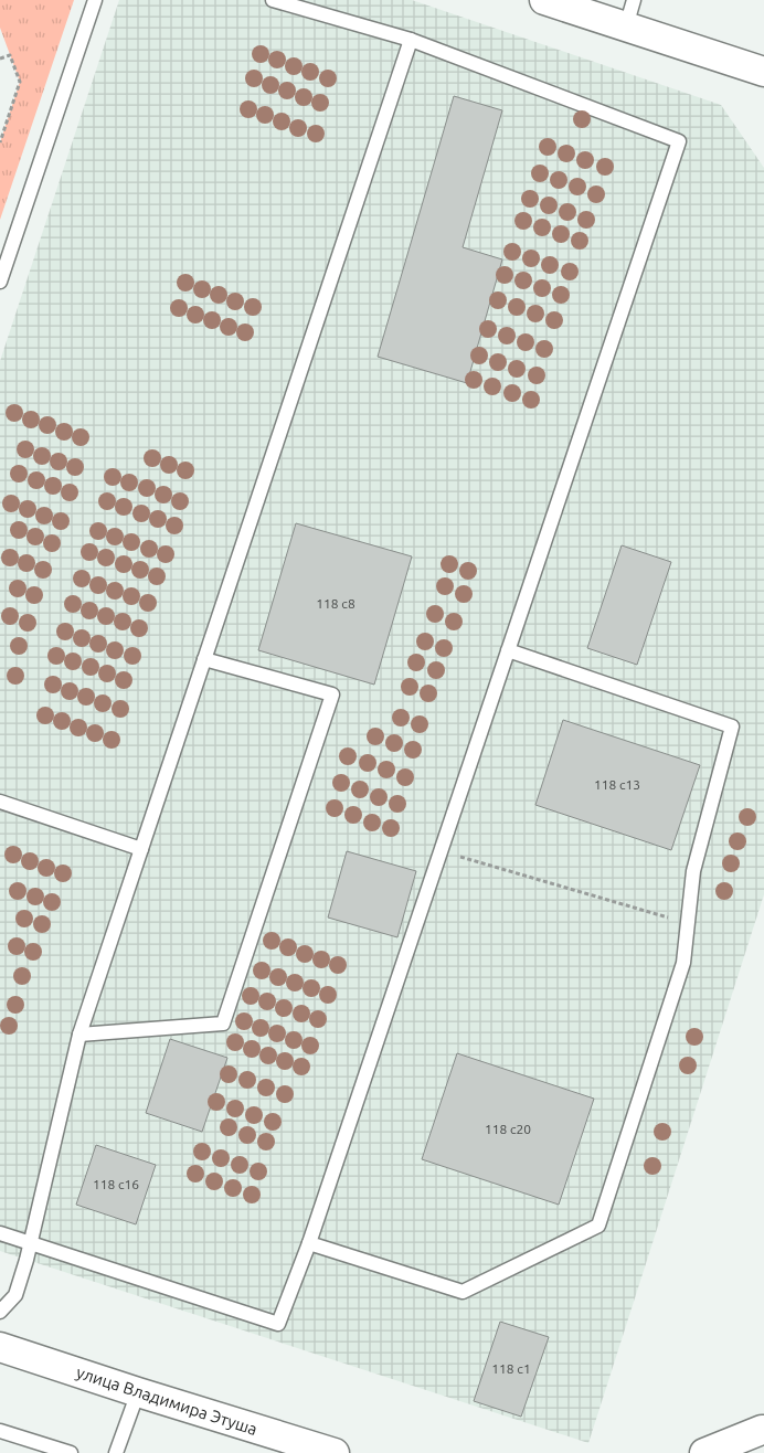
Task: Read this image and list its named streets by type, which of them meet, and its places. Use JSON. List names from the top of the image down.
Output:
{
  "streets": {
    "street": ["улица Владимира Этуша"]
  },
  "house_numbers": [
    "118 с8",
    "118 с13",
    "118 с20",
    "118 с16",
    "118 с1"
  ]
}
